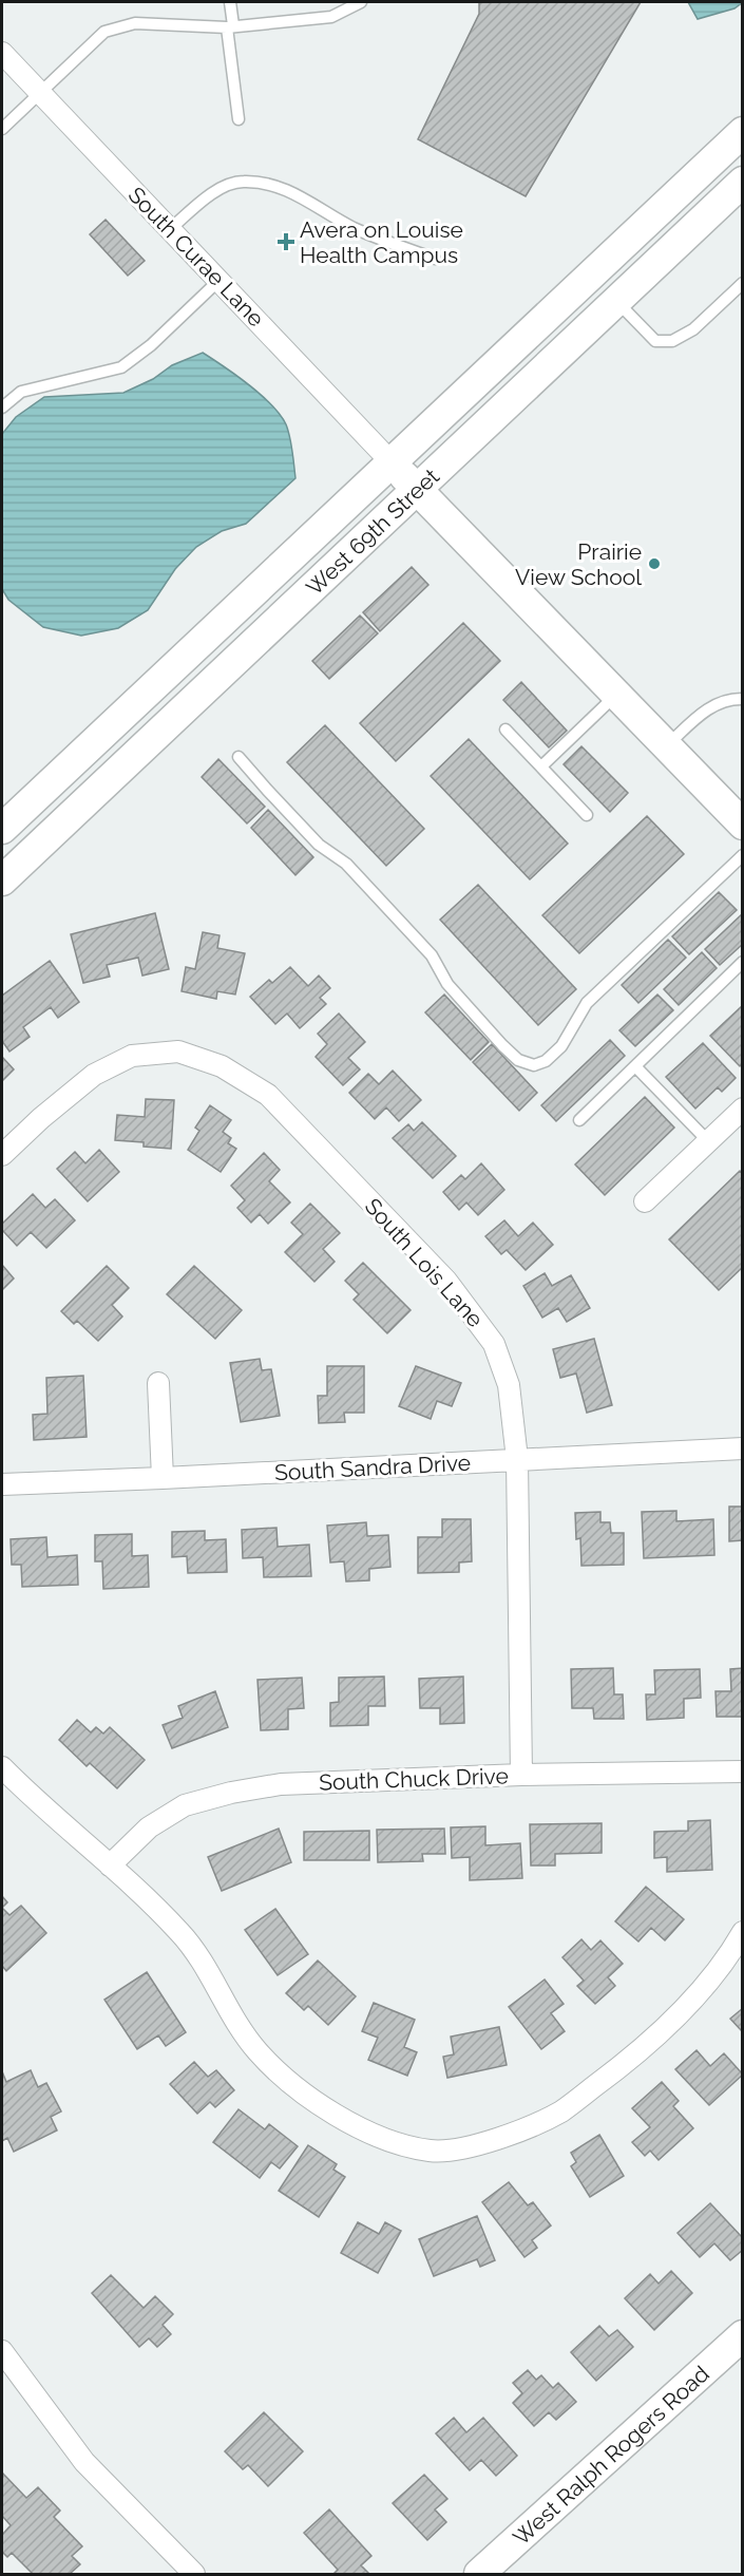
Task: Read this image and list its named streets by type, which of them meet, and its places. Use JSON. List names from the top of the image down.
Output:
{
  "streets": {
    "main road": ["West 69th Street", "West Ralph Rogers Road"],
    "street": [
      "South Curae Lane",
      "South Lois Lane",
      "South Sandra Drive",
      "South Chuck Drive"
    ]
  },
  "crossings": [
    ["South Curae Lane", "West 69th Street"],
    ["South Lois Lane", "South Sandra Drive"],
    ["South Lois Lane", "South Chuck Drive"]
  ],
  "places": {
    "health": ["Avera on Louise Health Campus"],
    "other": ["Prairie View School"]
  }
}
